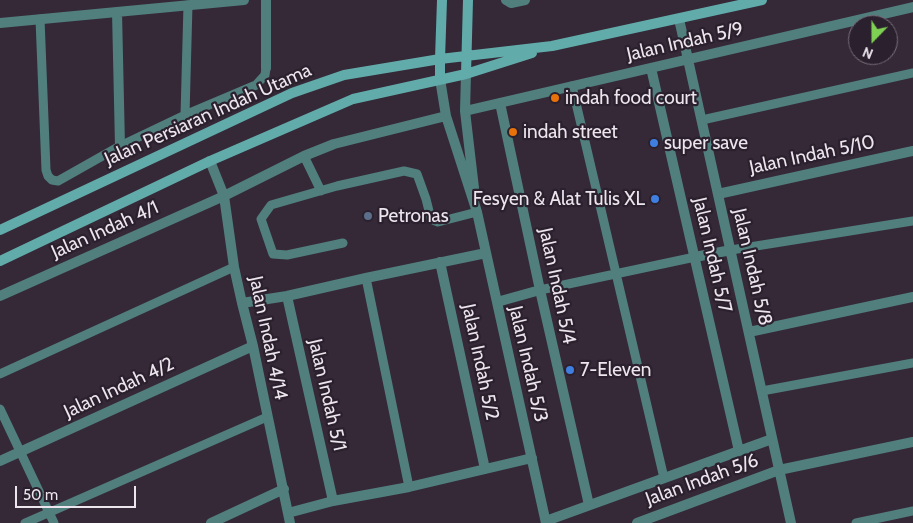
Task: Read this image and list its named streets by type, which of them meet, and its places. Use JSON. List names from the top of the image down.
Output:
{
  "streets": {
    "main road": ["Jalan Persiaran Indah Utama"],
    "street": [
      "Jalan Indah 5/9",
      "Jalan Indah 5/10",
      "Jalan Indah 4/1",
      "Jalan Indah 5/7",
      "Jalan Indah 5/8",
      "Jalan Indah 5/4",
      "Jalan Indah 4/14",
      "Jalan Indah 5/2",
      "Jalan Indah 5/3",
      "Jalan Indah 4/2",
      "Jalan Indah 5/1",
      "Jalan Indah 5/6"
    ]
  },
  "crossings": [
    ["Jalan Indah 5/9", "Jalan Indah 5/7"],
    ["Jalan Indah 5/9", "Jalan Indah 5/8"],
    ["Jalan Indah 5/9", "Jalan Indah 5/4"],
    ["Jalan Indah 5/9", "Jalan Indah 5/3"],
    ["Jalan Indah 5/10", "Jalan Indah 5/8"],
    ["Jalan Indah 4/1", "Jalan Indah 4/14"],
    ["Jalan Indah 5/8", "Jalan Indah 5/6"],
    ["Jalan Indah 4/14", "Jalan Indah 4/2"]
  ],
  "places": [
    "indah food court",
    "indah street",
    "super save",
    "Fesyen & Alat Tulis XL",
    "Petronas",
    "7-Eleven"
  ],
  "scale_bar": "50 m",
  "north": "bottom"
}
